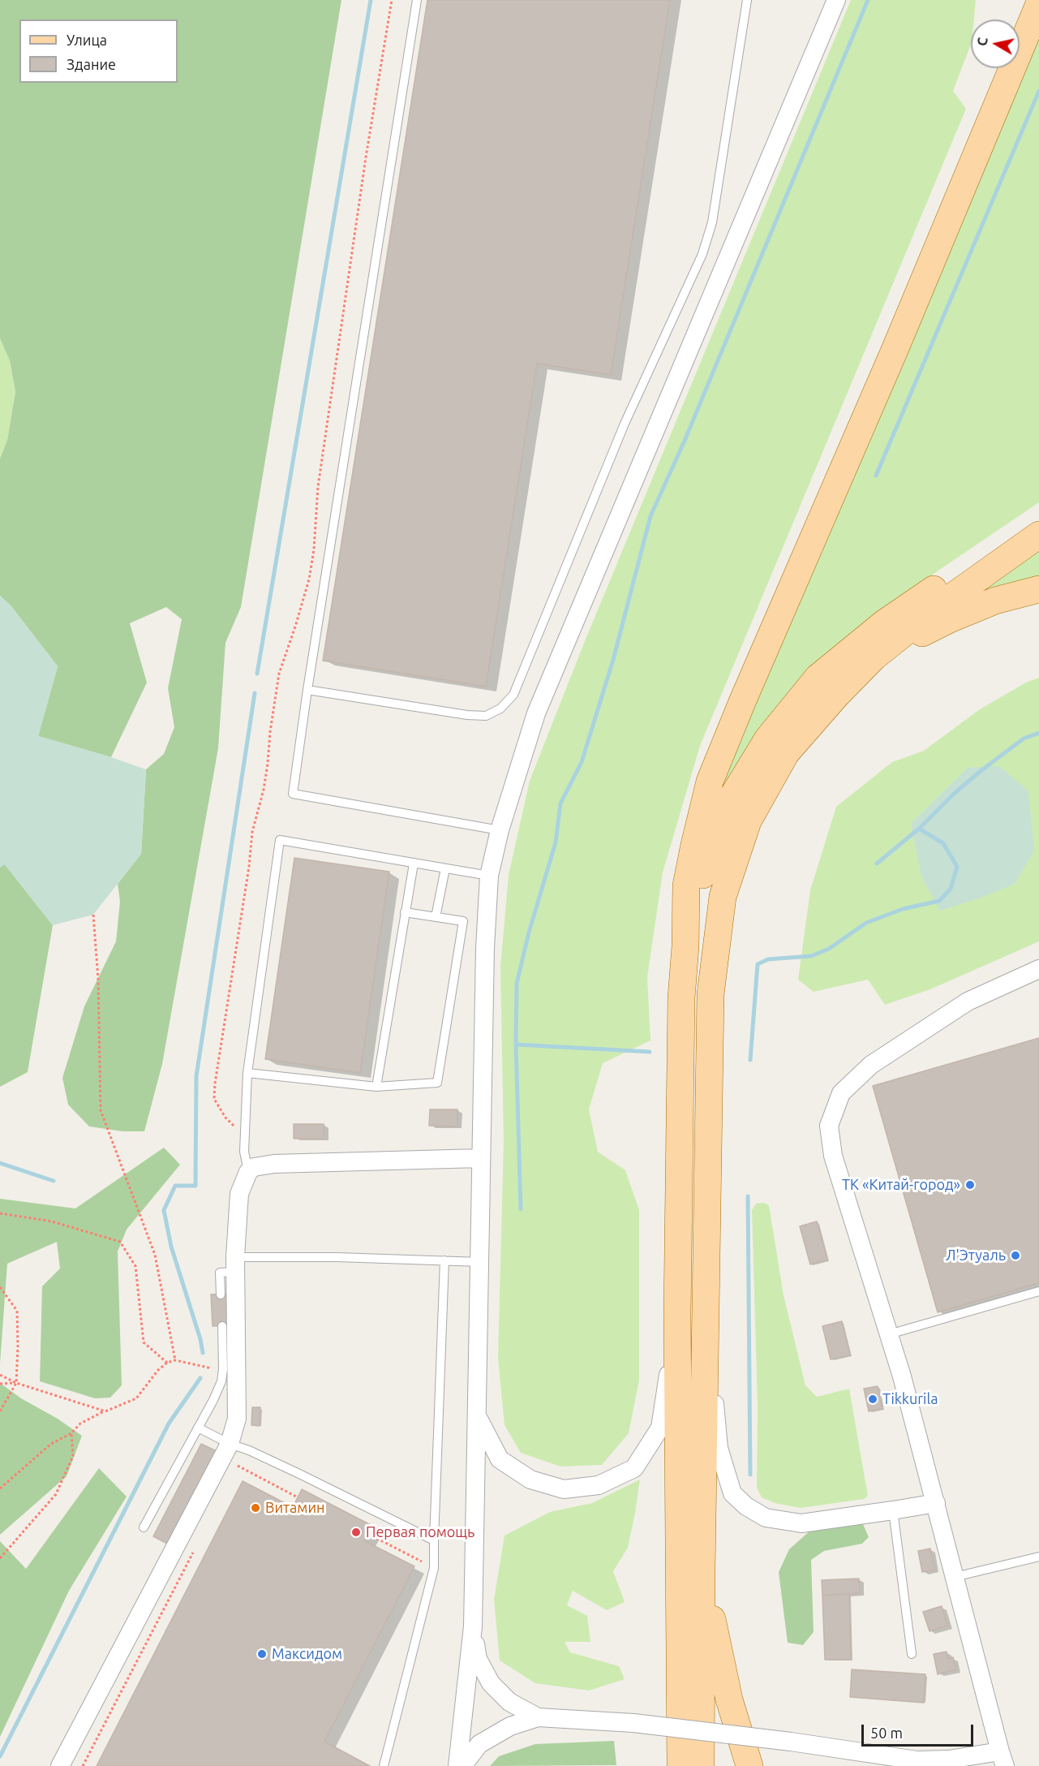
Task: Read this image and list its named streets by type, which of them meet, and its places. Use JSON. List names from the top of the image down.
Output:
{
  "places": [
    "ТК «Китай-город»",
    "Л'Этуаль",
    "Tikkurila",
    "Витамин",
    "Первая помощь",
    "Максидом"
  ],
  "legend": ["Улица", "Здание"],
  "scale_bar": "50 m",
  "north": "left"
}
